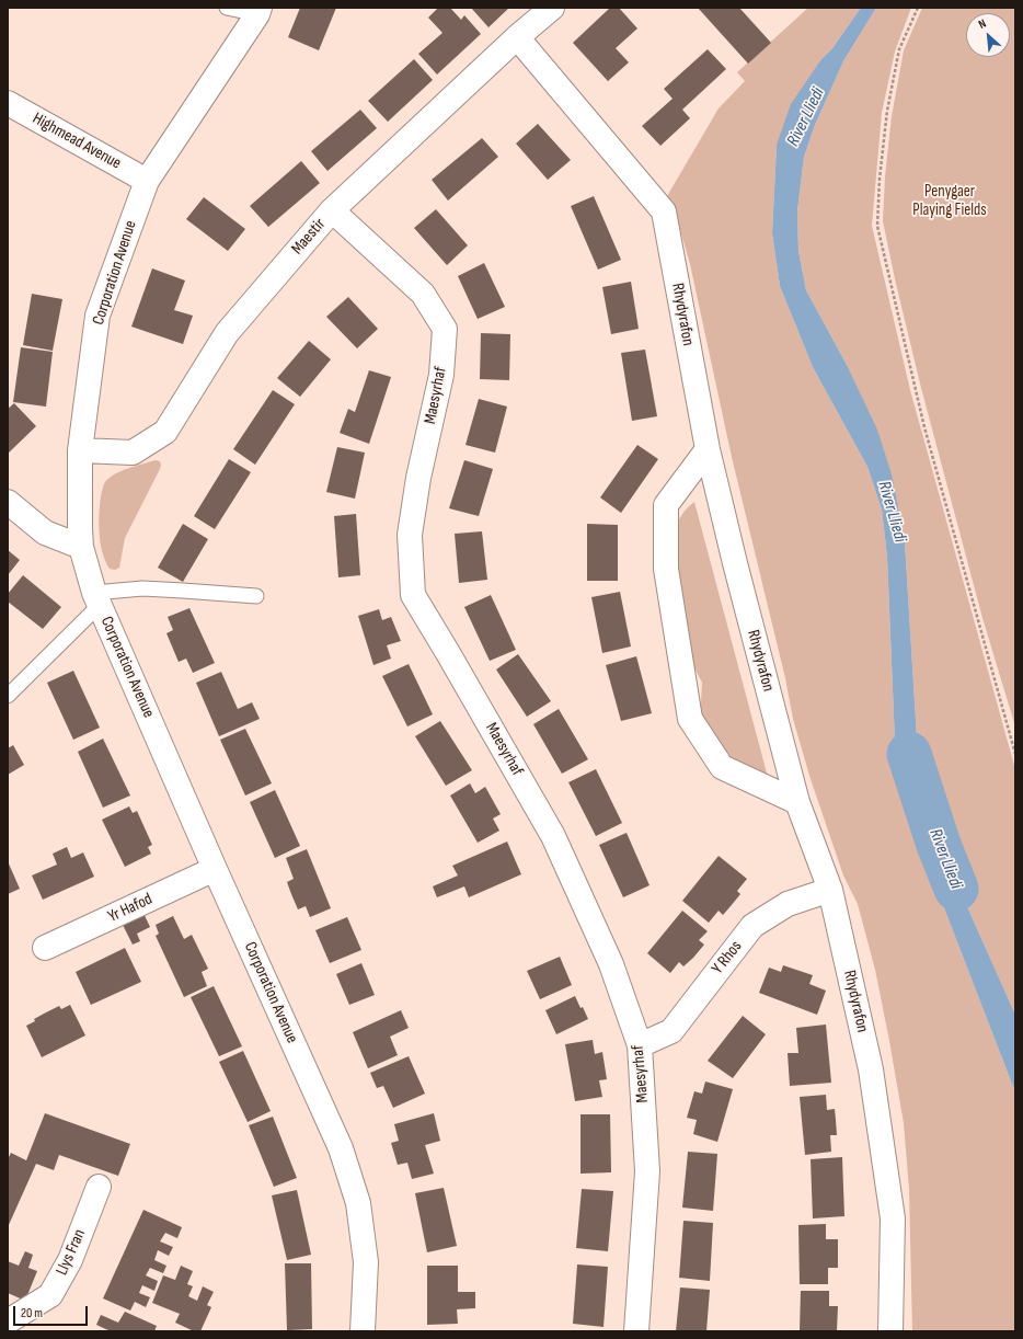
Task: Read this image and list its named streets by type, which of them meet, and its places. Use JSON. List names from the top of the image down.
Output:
{
  "streets": {
    "street": [
      "Highmead Avenue",
      "Maestir",
      "Corporation Avenue",
      "Rhydyrafon",
      "Maesyrhaf",
      "Yr Hafod",
      "Y Rhos",
      "Llys Fran"
    ]
  },
  "crossings": [
    ["Highmead Avenue", "Corporation Avenue"],
    ["Maestir", "Corporation Avenue"],
    ["Maestir", "Rhydyrafon"],
    ["Maestir", "Maesyrhaf"],
    ["Corporation Avenue", "Yr Hafod"],
    ["Rhydyrafon", "Y Rhos"],
    ["Maesyrhaf", "Y Rhos"]
  ],
  "water": ["River Lliedi"],
  "parks": ["Penygaer Playing Fields"],
  "scale_bar": "20 m",
  "north": "top left"
}
